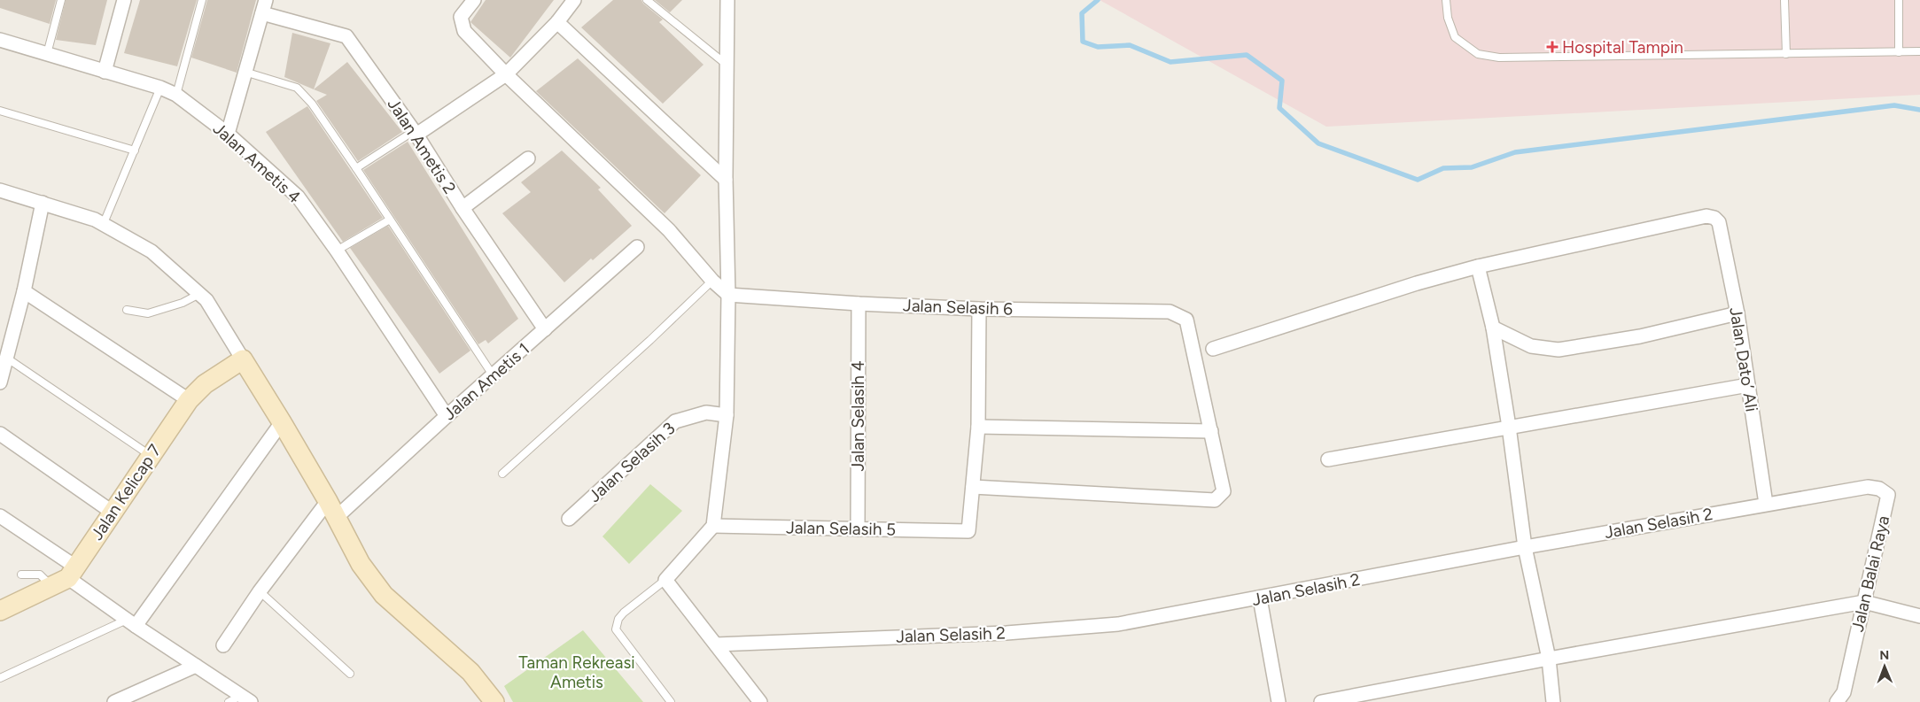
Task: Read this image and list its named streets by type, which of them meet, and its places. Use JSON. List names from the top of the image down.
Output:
{
  "streets": {
    "street": [
      "Jalan Ametis 2",
      "Jalan Ametis 4",
      "Jalan Selasih 6",
      "Jalan Dato’ Ali",
      "Jalan Ametis 1",
      "Jalan Selasih 4",
      "Jalan Selasih 3",
      "Jalan Kelicap 7",
      "Jalan Selasih 2",
      "Jalan Selasih 5",
      "Jalan Balai Raya"
    ]
  },
  "crossings": [
    ["Jalan Ametis 2", "Jalan Ametis 1"],
    ["Jalan Ametis 4", "Jalan Ametis 1"],
    ["Jalan Selasih 6", "Jalan Selasih 4"],
    ["Jalan Dato’ Ali", "Jalan Selasih 2"],
    ["Jalan Selasih 4", "Jalan Selasih 5"],
    ["Jalan Selasih 2", "Jalan Balai Raya"]
  ],
  "parks": ["Taman Rekreasi Ametis"],
  "places": {
    "health": ["Hospital Tampin"]
  },
  "north": "top"
}
